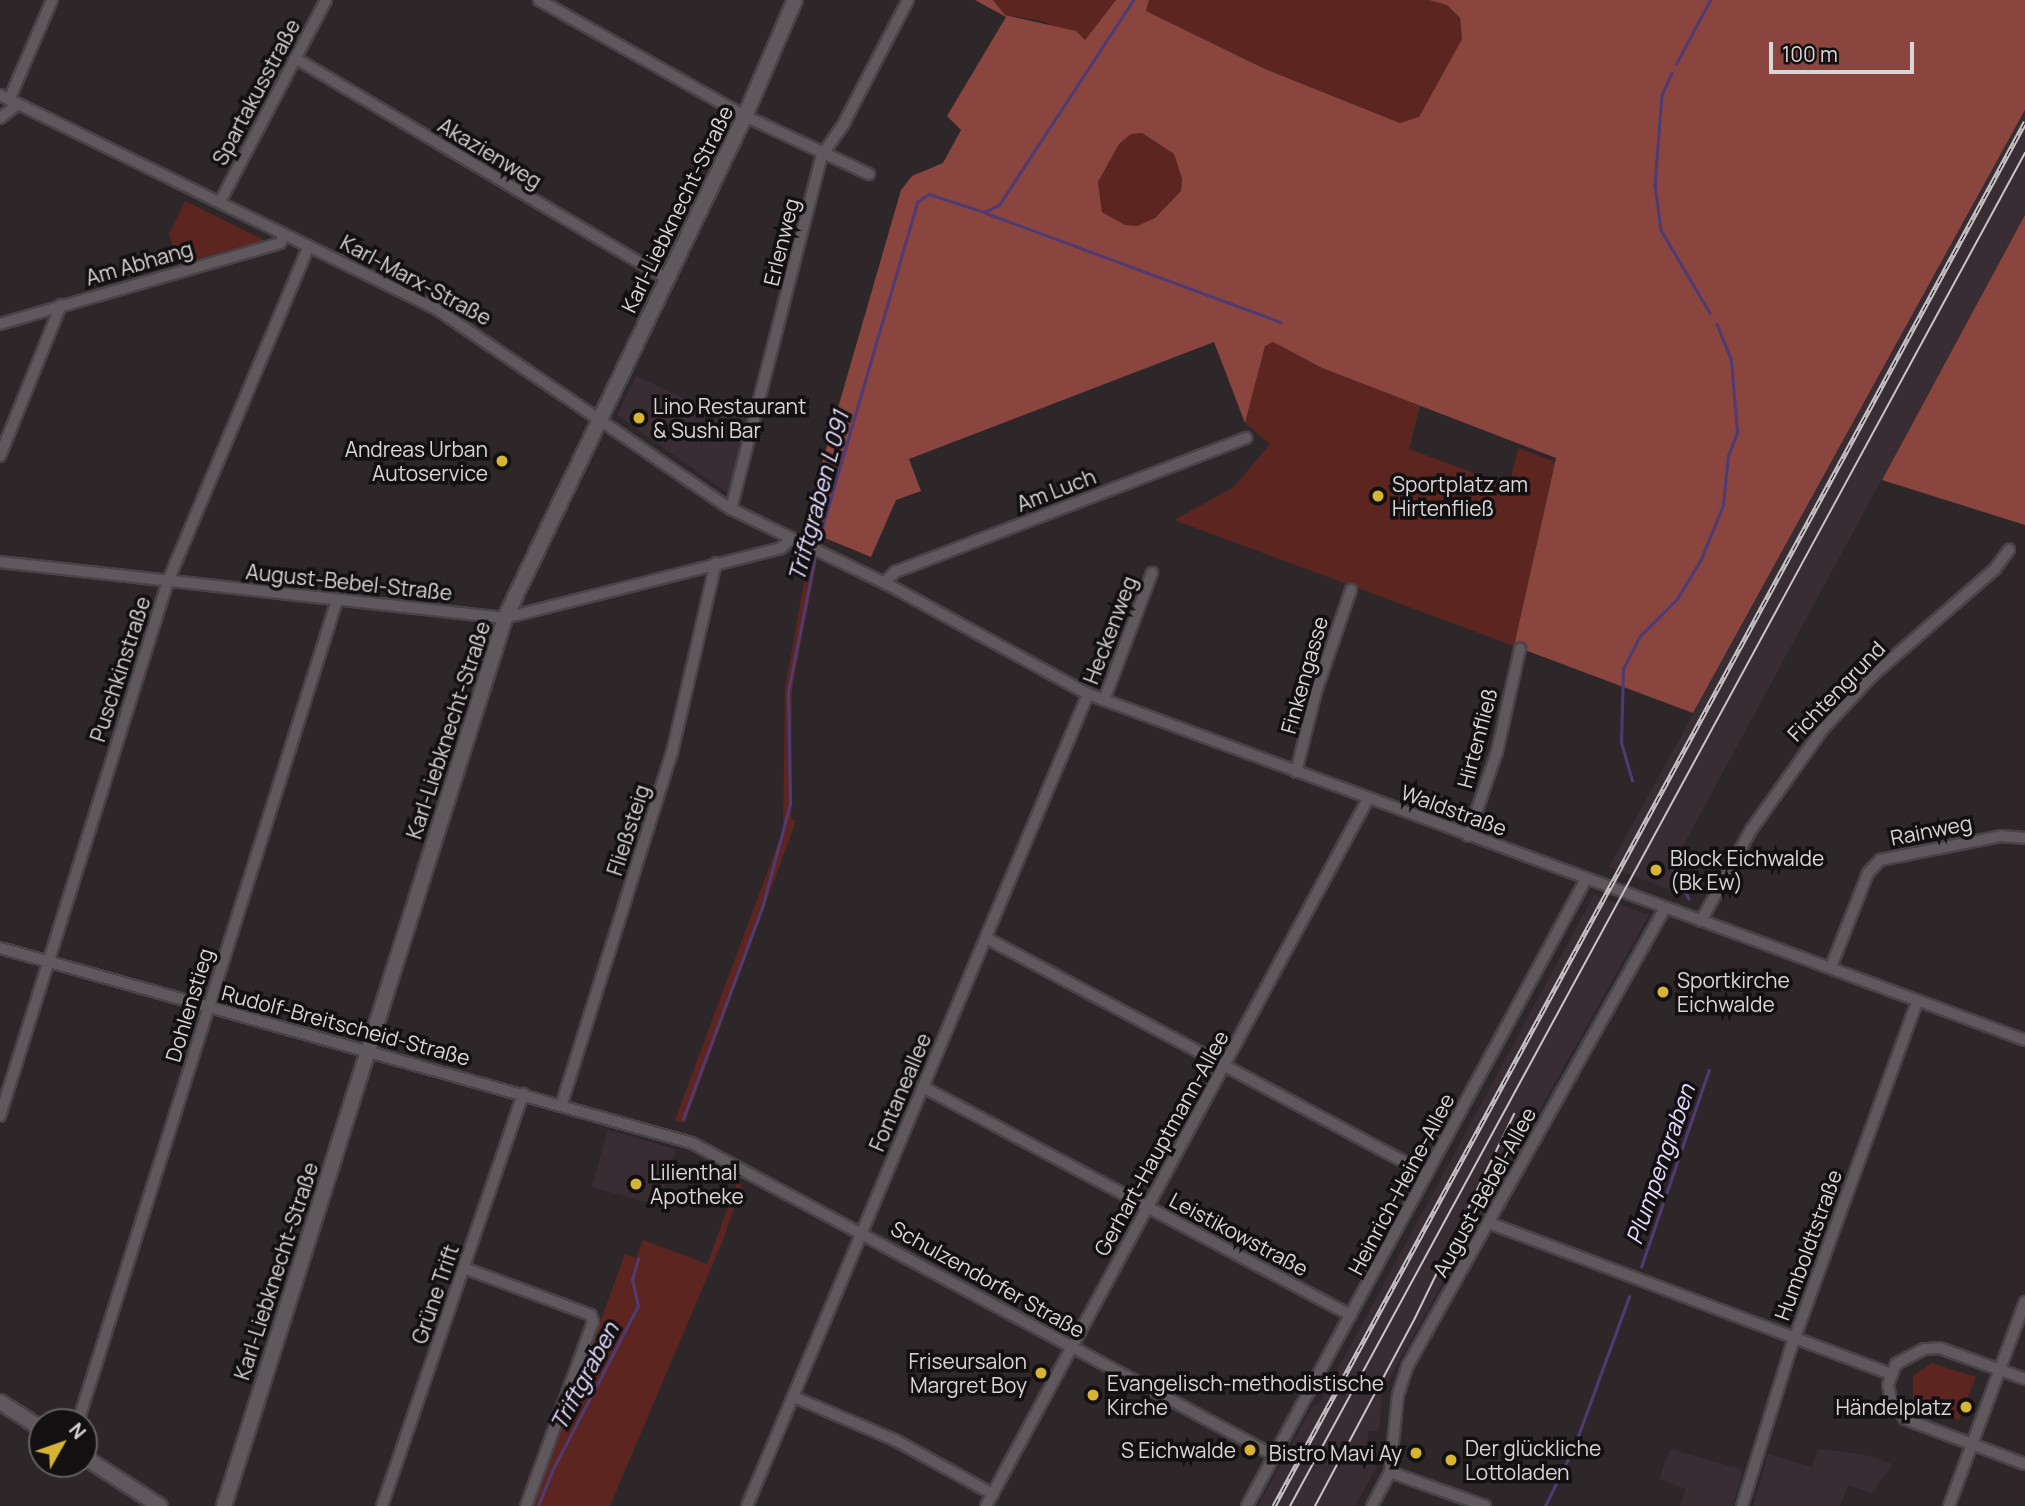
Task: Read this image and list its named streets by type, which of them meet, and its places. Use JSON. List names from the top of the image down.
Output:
{
  "streets": {
    "street": [
      "Spartakusstraße",
      "Akazienweg",
      "Karl-Liebknecht-Straße",
      "Erlenweg",
      "Am Abhang",
      "Karl-Marx-Straße",
      "Am Luch",
      "August-Bebel-Straße",
      "Heckenweg",
      "Puschkinstraße",
      "Finkengasse",
      "Fichtengrund",
      "Hirtenfließ",
      "Waldstraße",
      "Fließsteig",
      "Rainweg",
      "Dohlenstieg",
      "Rudolf-Breitscheid-Straße",
      "Fontaneallee",
      "Gerhart-Hauptmann-Allee",
      "Heinrich-Heine-Allee",
      "August-Bebel-Allee",
      "Leistikowstraße",
      "Humboldtstraße",
      "Schulzendorfer Straße",
      "Grüne Trift"
    ]
  },
  "crossings": [
    ["Spartakusstraße", "Akazienweg"],
    ["Spartakusstraße", "Karl-Marx-Straße"],
    ["Akazienweg", "Karl-Liebknecht-Straße"],
    ["Karl-Liebknecht-Straße", "Karl-Marx-Straße"],
    ["Karl-Liebknecht-Straße", "August-Bebel-Straße"],
    ["Karl-Liebknecht-Straße", "Rudolf-Breitscheid-Straße"],
    ["Erlenweg", "Karl-Marx-Straße"],
    ["Am Abhang", "Karl-Marx-Straße"],
    ["Karl-Marx-Straße", "August-Bebel-Straße"],
    ["Karl-Marx-Straße", "Puschkinstraße"],
    ["Am Luch", "Waldstraße"],
    ["August-Bebel-Straße", "Puschkinstraße"],
    ["August-Bebel-Straße", "Fließsteig"],
    ["August-Bebel-Straße", "Dohlenstieg"],
    ["Heckenweg", "Waldstraße"],
    ["Puschkinstraße", "Rudolf-Breitscheid-Straße"],
    ["Finkengasse", "Waldstraße"],
    ["Fichtengrund", "Waldstraße"],
    ["Hirtenfließ", "Waldstraße"],
    ["Waldstraße", "Rainweg"],
    ["Waldstraße", "Fontaneallee"],
    ["Waldstraße", "Gerhart-Hauptmann-Allee"],
    ["Waldstraße", "Heinrich-Heine-Allee"],
    ["Waldstraße", "August-Bebel-Allee"],
    ["Waldstraße", "Humboldtstraße"],
    ["Fließsteig", "Rudolf-Breitscheid-Straße"],
    ["Dohlenstieg", "Rudolf-Breitscheid-Straße"],
    ["Rudolf-Breitscheid-Straße", "Schulzendorfer Straße"],
    ["Rudolf-Breitscheid-Straße", "Grüne Trift"],
    ["Fontaneallee", "Leistikowstraße"],
    ["Fontaneallee", "Schulzendorfer Straße"],
    ["Gerhart-Hauptmann-Allee", "Leistikowstraße"],
    ["Gerhart-Hauptmann-Allee", "Schulzendorfer Straße"],
    ["Heinrich-Heine-Allee", "Leistikowstraße"],
    ["Heinrich-Heine-Allee", "Schulzendorfer Straße"]
  ],
  "water": ["Triftgraben L 091", "Plumpengraben", "Triftgraben"],
  "places": [
    "Lino Restaurant & Sushi Bar",
    "Andreas Urban Autoservice",
    "Sportplatz am Hirtenfließ",
    "Block Eichwalde (Bk Ew)",
    "Sportkirche Eichwalde",
    "Lilienthal Apotheke",
    "Friseursalon Margret Boy",
    "Evangelisch-methodistische Kirche",
    "Händelplatz",
    "S Eichwalde",
    "Bistro Mavi Ay",
    "Der glückliche Lottoladen"
  ],
  "scale_bar": "100 m",
  "north": "top right"
}
